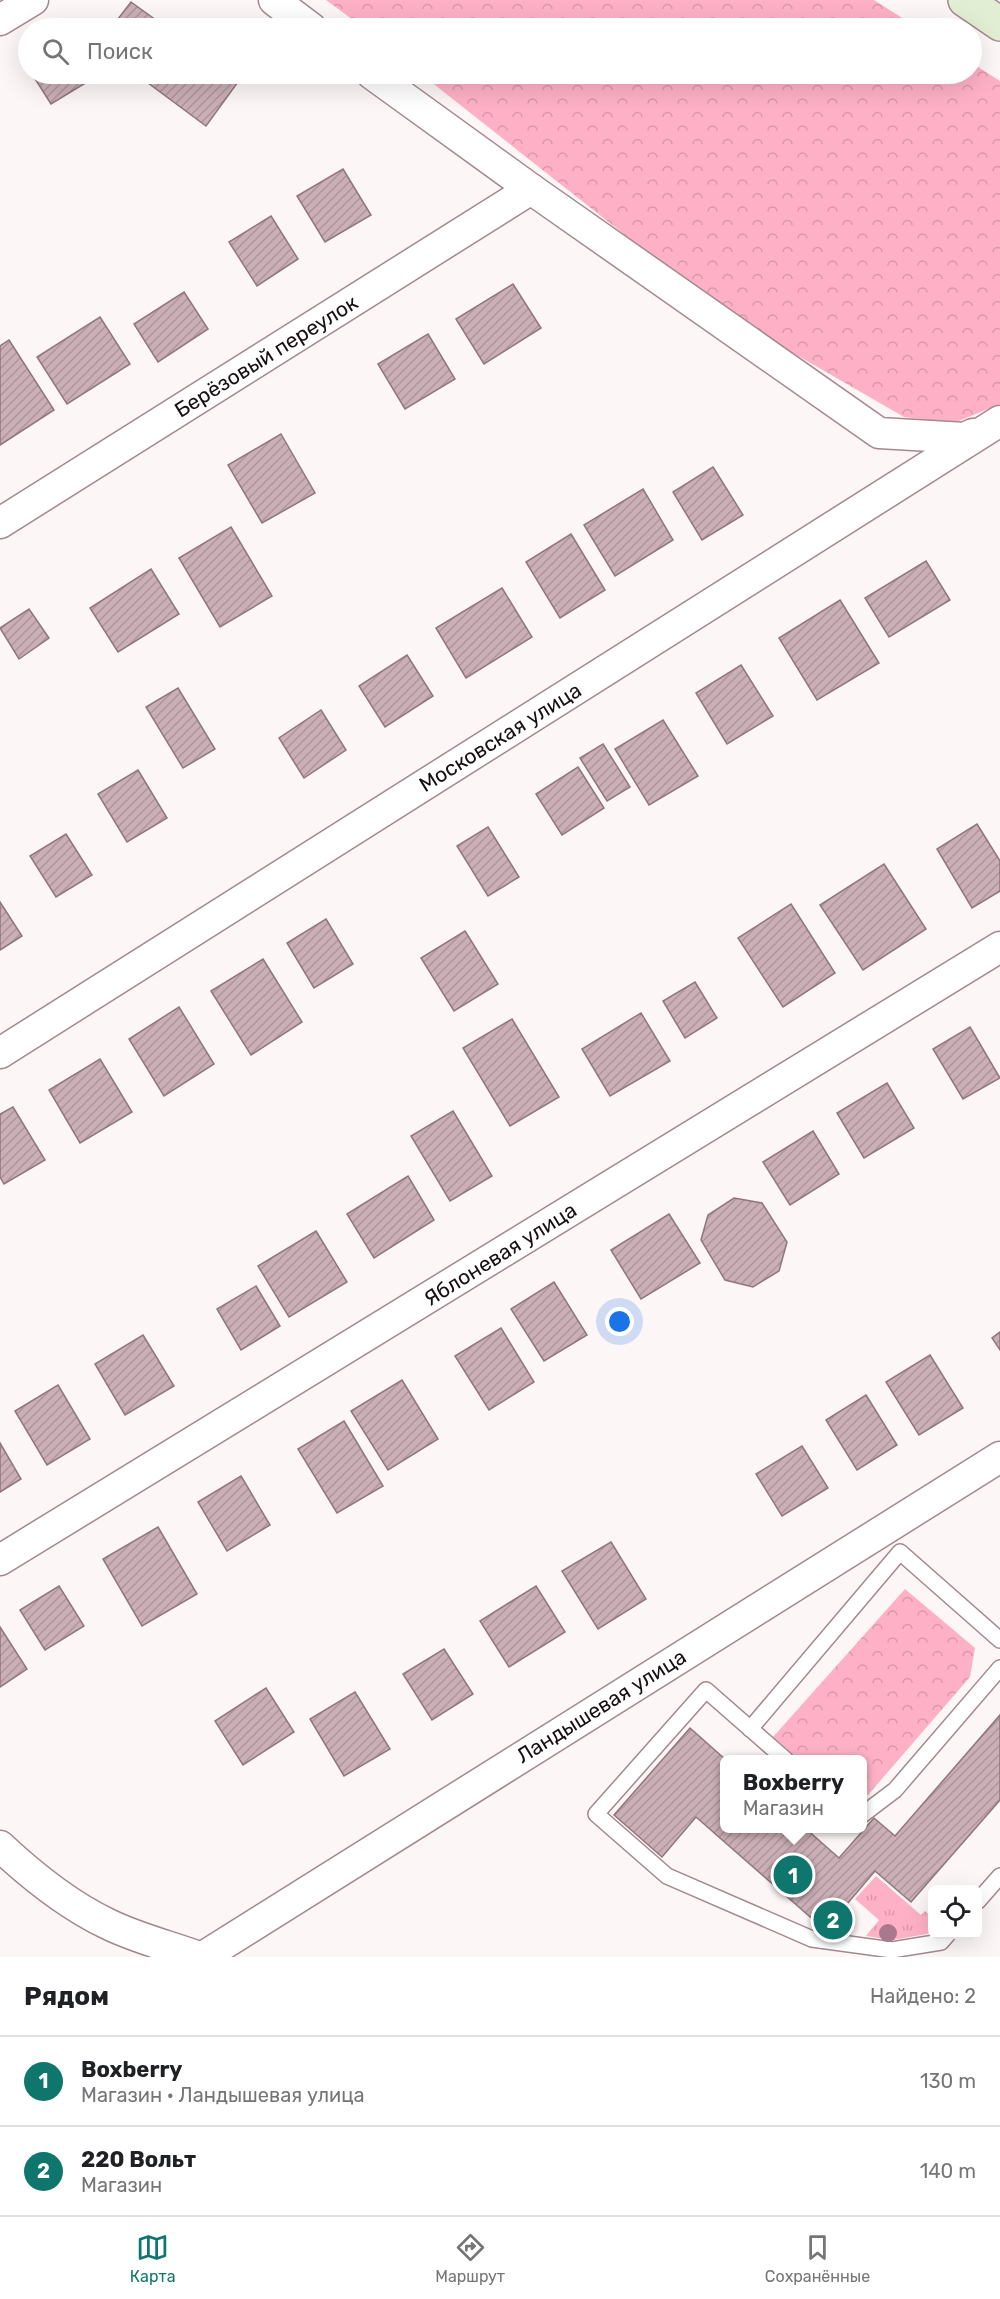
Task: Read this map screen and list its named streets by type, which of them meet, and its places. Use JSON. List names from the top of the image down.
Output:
{
  "streets": {
    "street": [
      "Берёзовый переулок",
      "Московская улица",
      "Яблоневая улица",
      "Ландышевая улица"
    ]
  },
  "page": {
    "search": "Поиск",
    "popup": ["Boxberry", "Магазин"],
    "pins": ["1", "2"],
    "heading": ["Рядом", "Найдено: 2"],
    "list": [
      {
        "mark": "1",
        "name": "Boxberry",
        "note": "Магазин · Ландышевая улица",
        "value": "130 m"
      },
      {
        "mark": "2",
        "name": "220 Вольт",
        "note": "Магазин",
        "value": "140 m"
      }
    ],
    "nav": ["Карта", "Маршрут", "Сохранённые"]
  }
}
